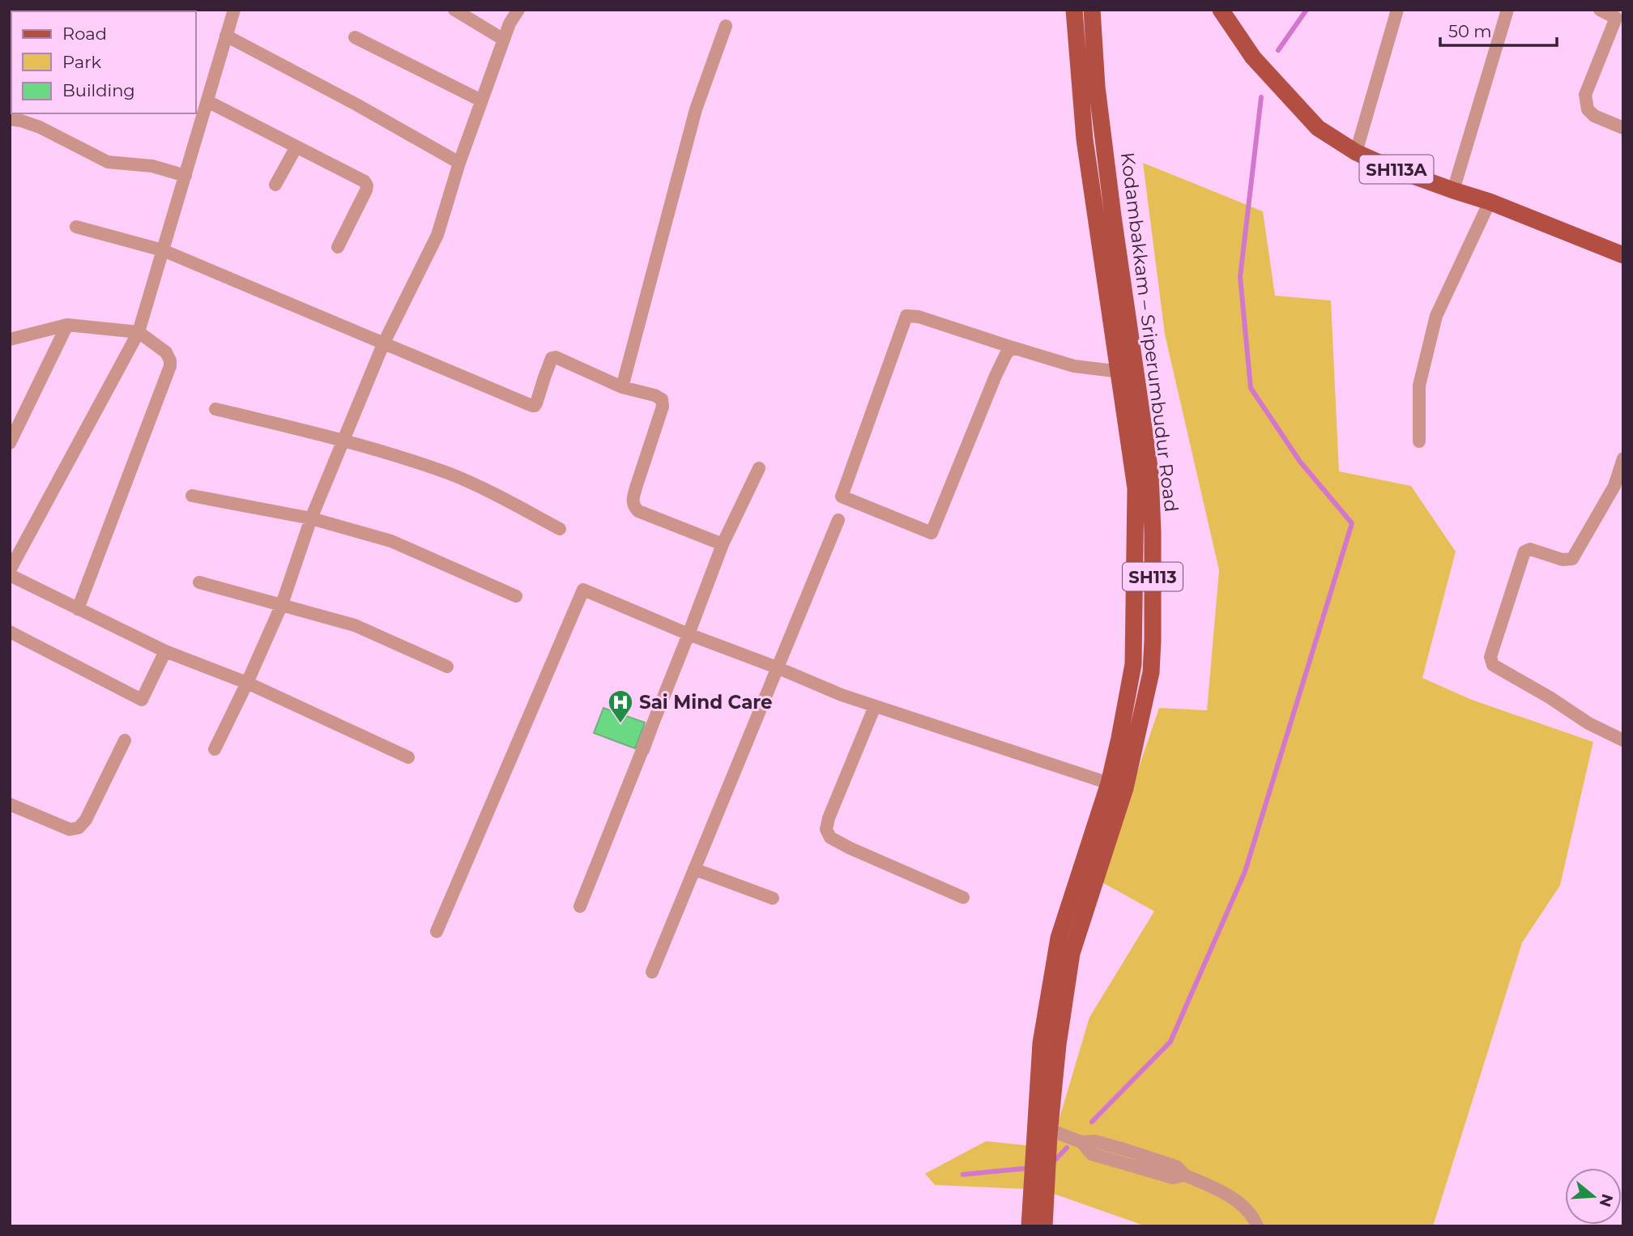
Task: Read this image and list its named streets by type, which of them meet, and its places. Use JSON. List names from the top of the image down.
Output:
{
  "streets": {
    "main road": ["SH113A", "Kodambakkam – Sriperumbudur Road", "SH113"]
  },
  "places": {
    "hospital": ["Sai Mind Care"]
  },
  "legend": ["Road", "Park", "Building"],
  "scale_bar": "50 m",
  "north": "right"
}
